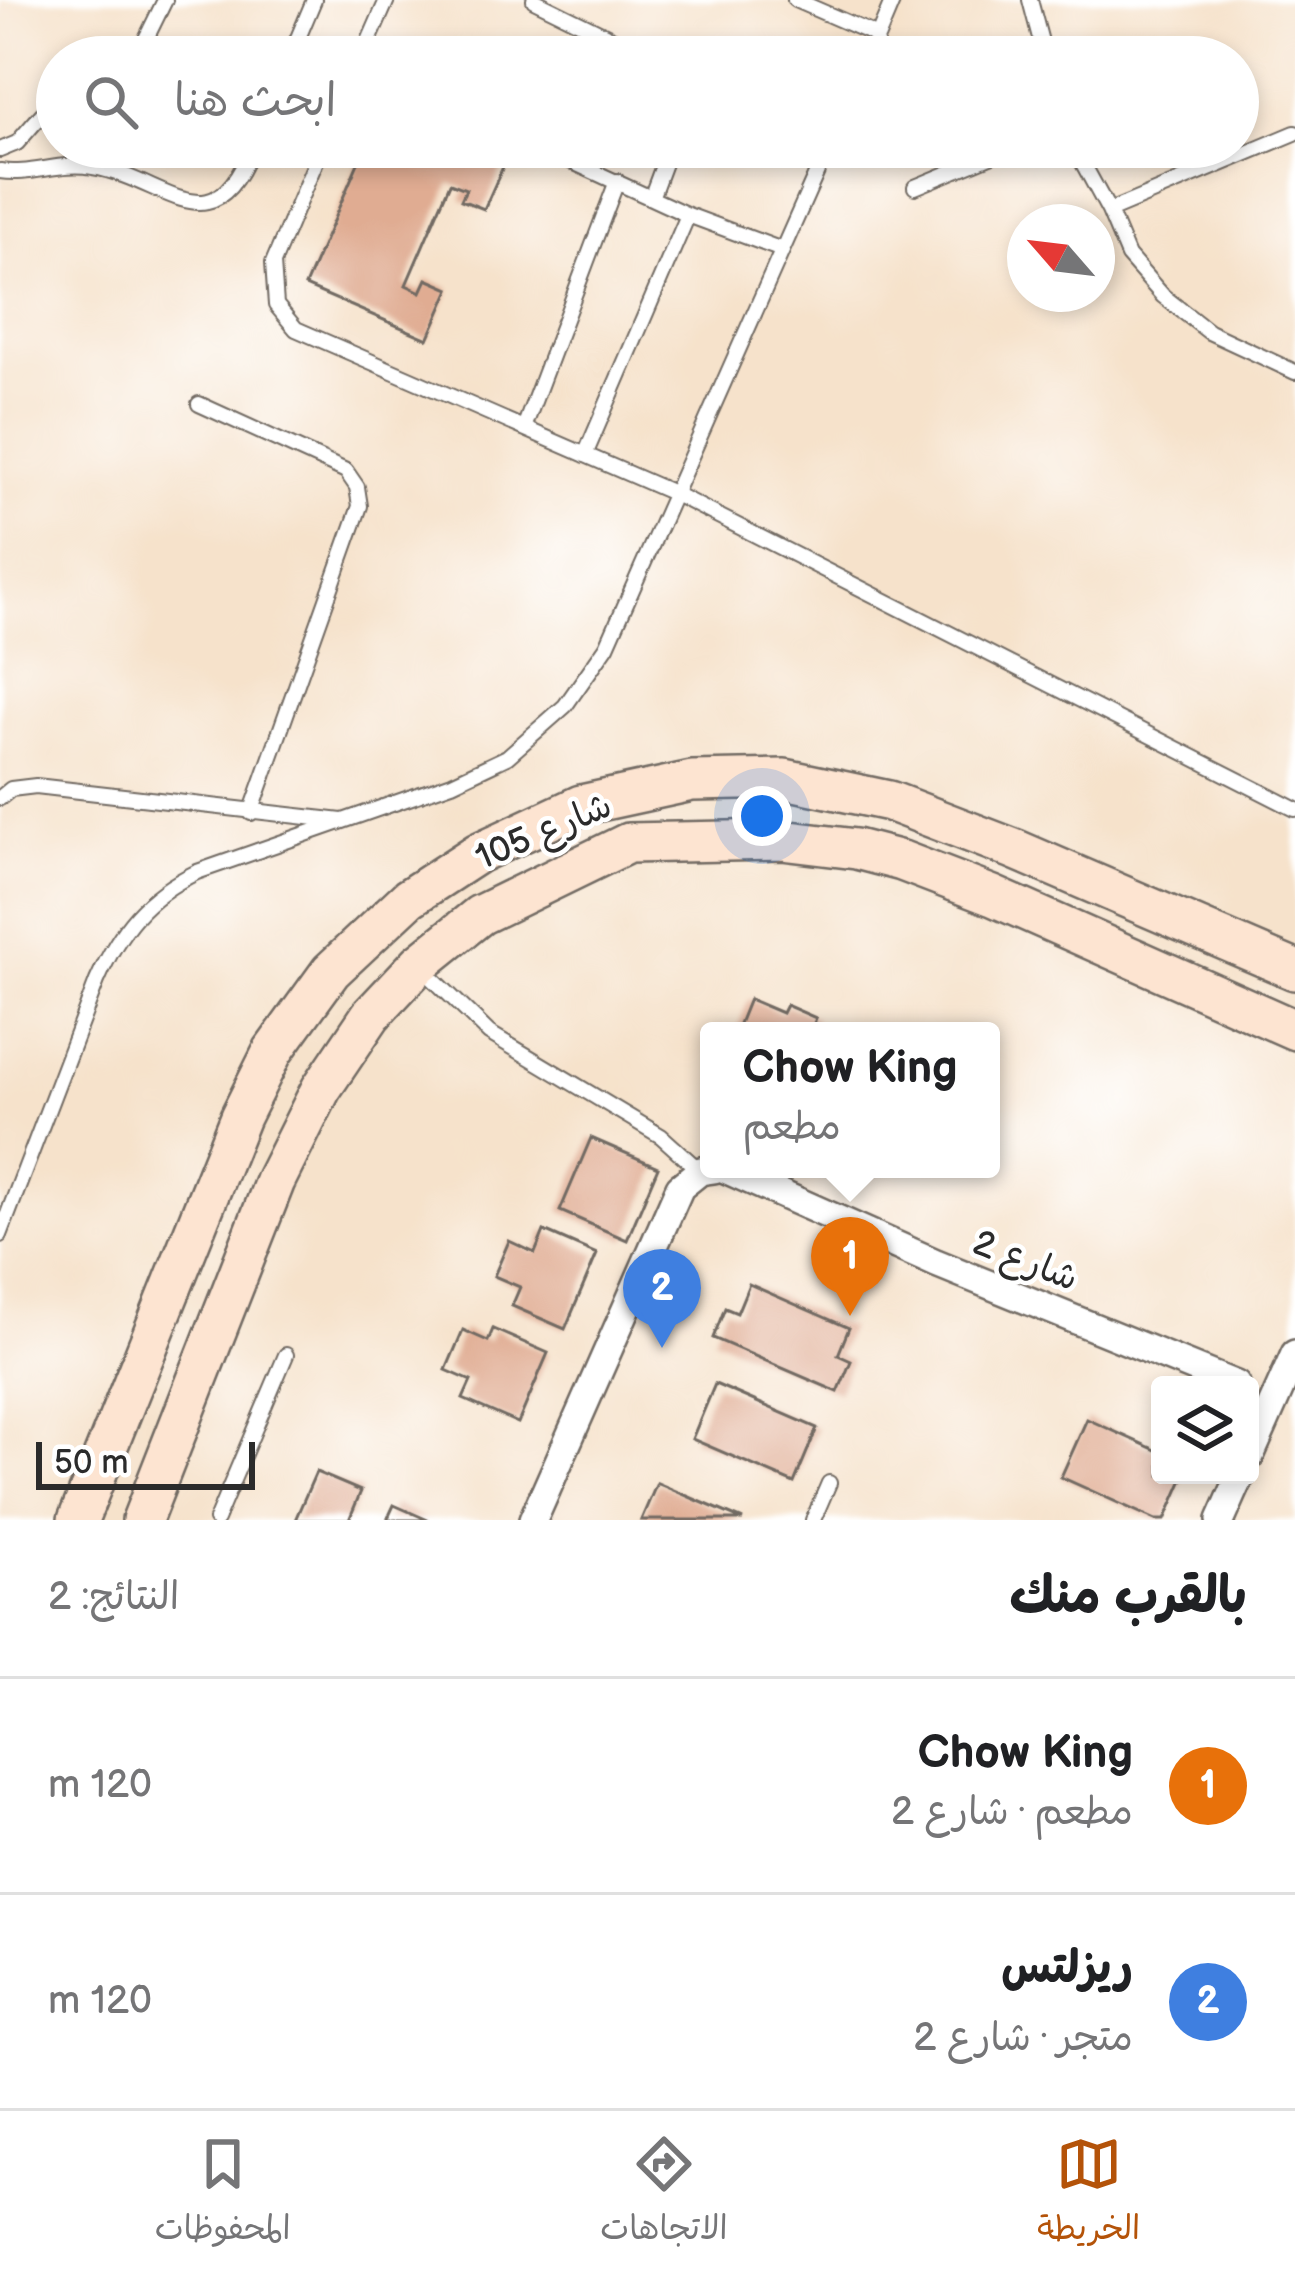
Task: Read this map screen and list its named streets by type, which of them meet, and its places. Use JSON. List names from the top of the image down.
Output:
{
  "streets": {
    "street": ["شارع 105", "شارع 2"]
  },
  "scale_bar": "50 m",
  "north": "top left",
  "page": {
    "search": "ابحث هنا",
    "popup": ["Chow King", "مطعم"],
    "pins": ["1", "2"],
    "scale": "50 m",
    "heading": ["بالقرب منك", "النتائج: 2"],
    "list": [
      {
        "mark": "1",
        "name": "Chow King",
        "note": "مطعم · شارع 2",
        "value": "120 m"
      },
      {
        "mark": "2",
        "name": "ريزلتس",
        "note": "متجر · شارع 2",
        "value": "120 m"
      }
    ],
    "nav": ["الخريطة", "الاتجاهات", "المحفوظات"]
  }
}
